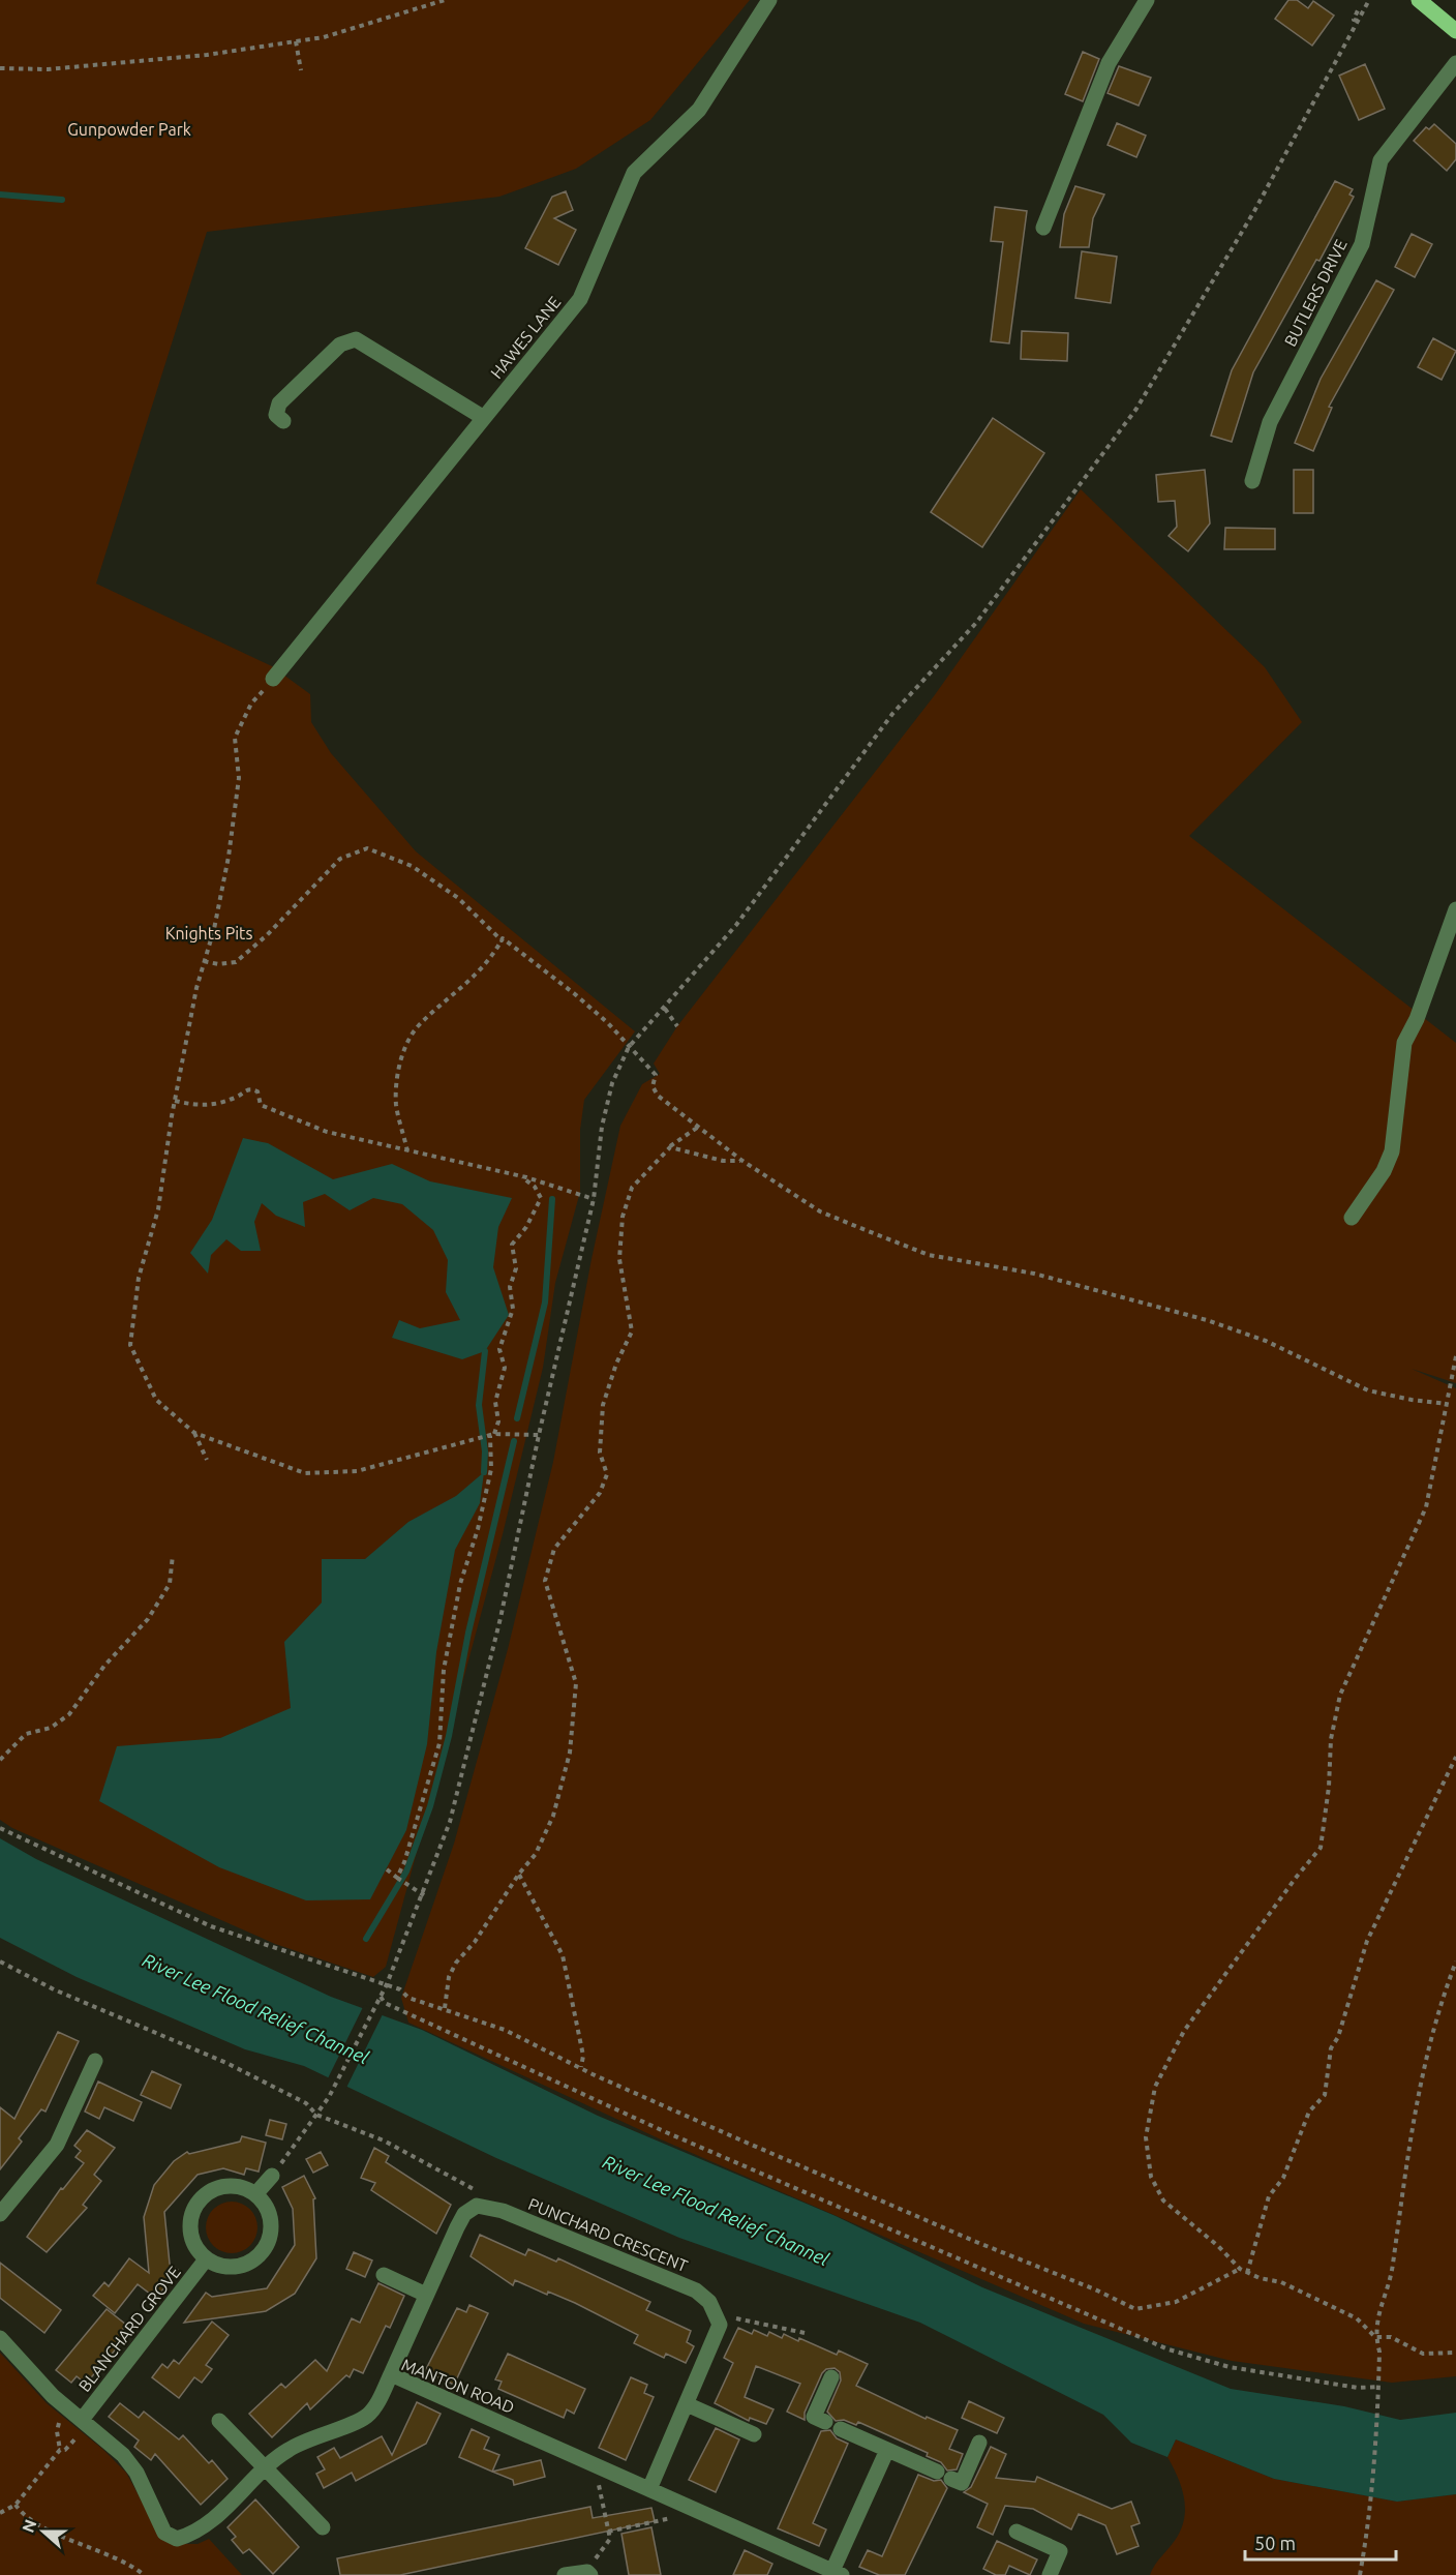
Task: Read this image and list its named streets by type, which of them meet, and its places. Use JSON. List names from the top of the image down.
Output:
{
  "streets": {
    "street": [
      "BUTLERS DRIVE",
      "HAWES LANE",
      "PUNCHARD CRESCENT",
      "BLANCHARD GROVE",
      "MANTON ROAD"
    ]
  },
  "crossings": [
    ["BLANCHARD GROVE", "MANTON ROAD"]
  ],
  "water": ["River Lee Flood Relief Channel"],
  "parks": ["Gunpowder Park", "Knights Pits"],
  "scale_bar": "50 m",
  "north": "left"
}
